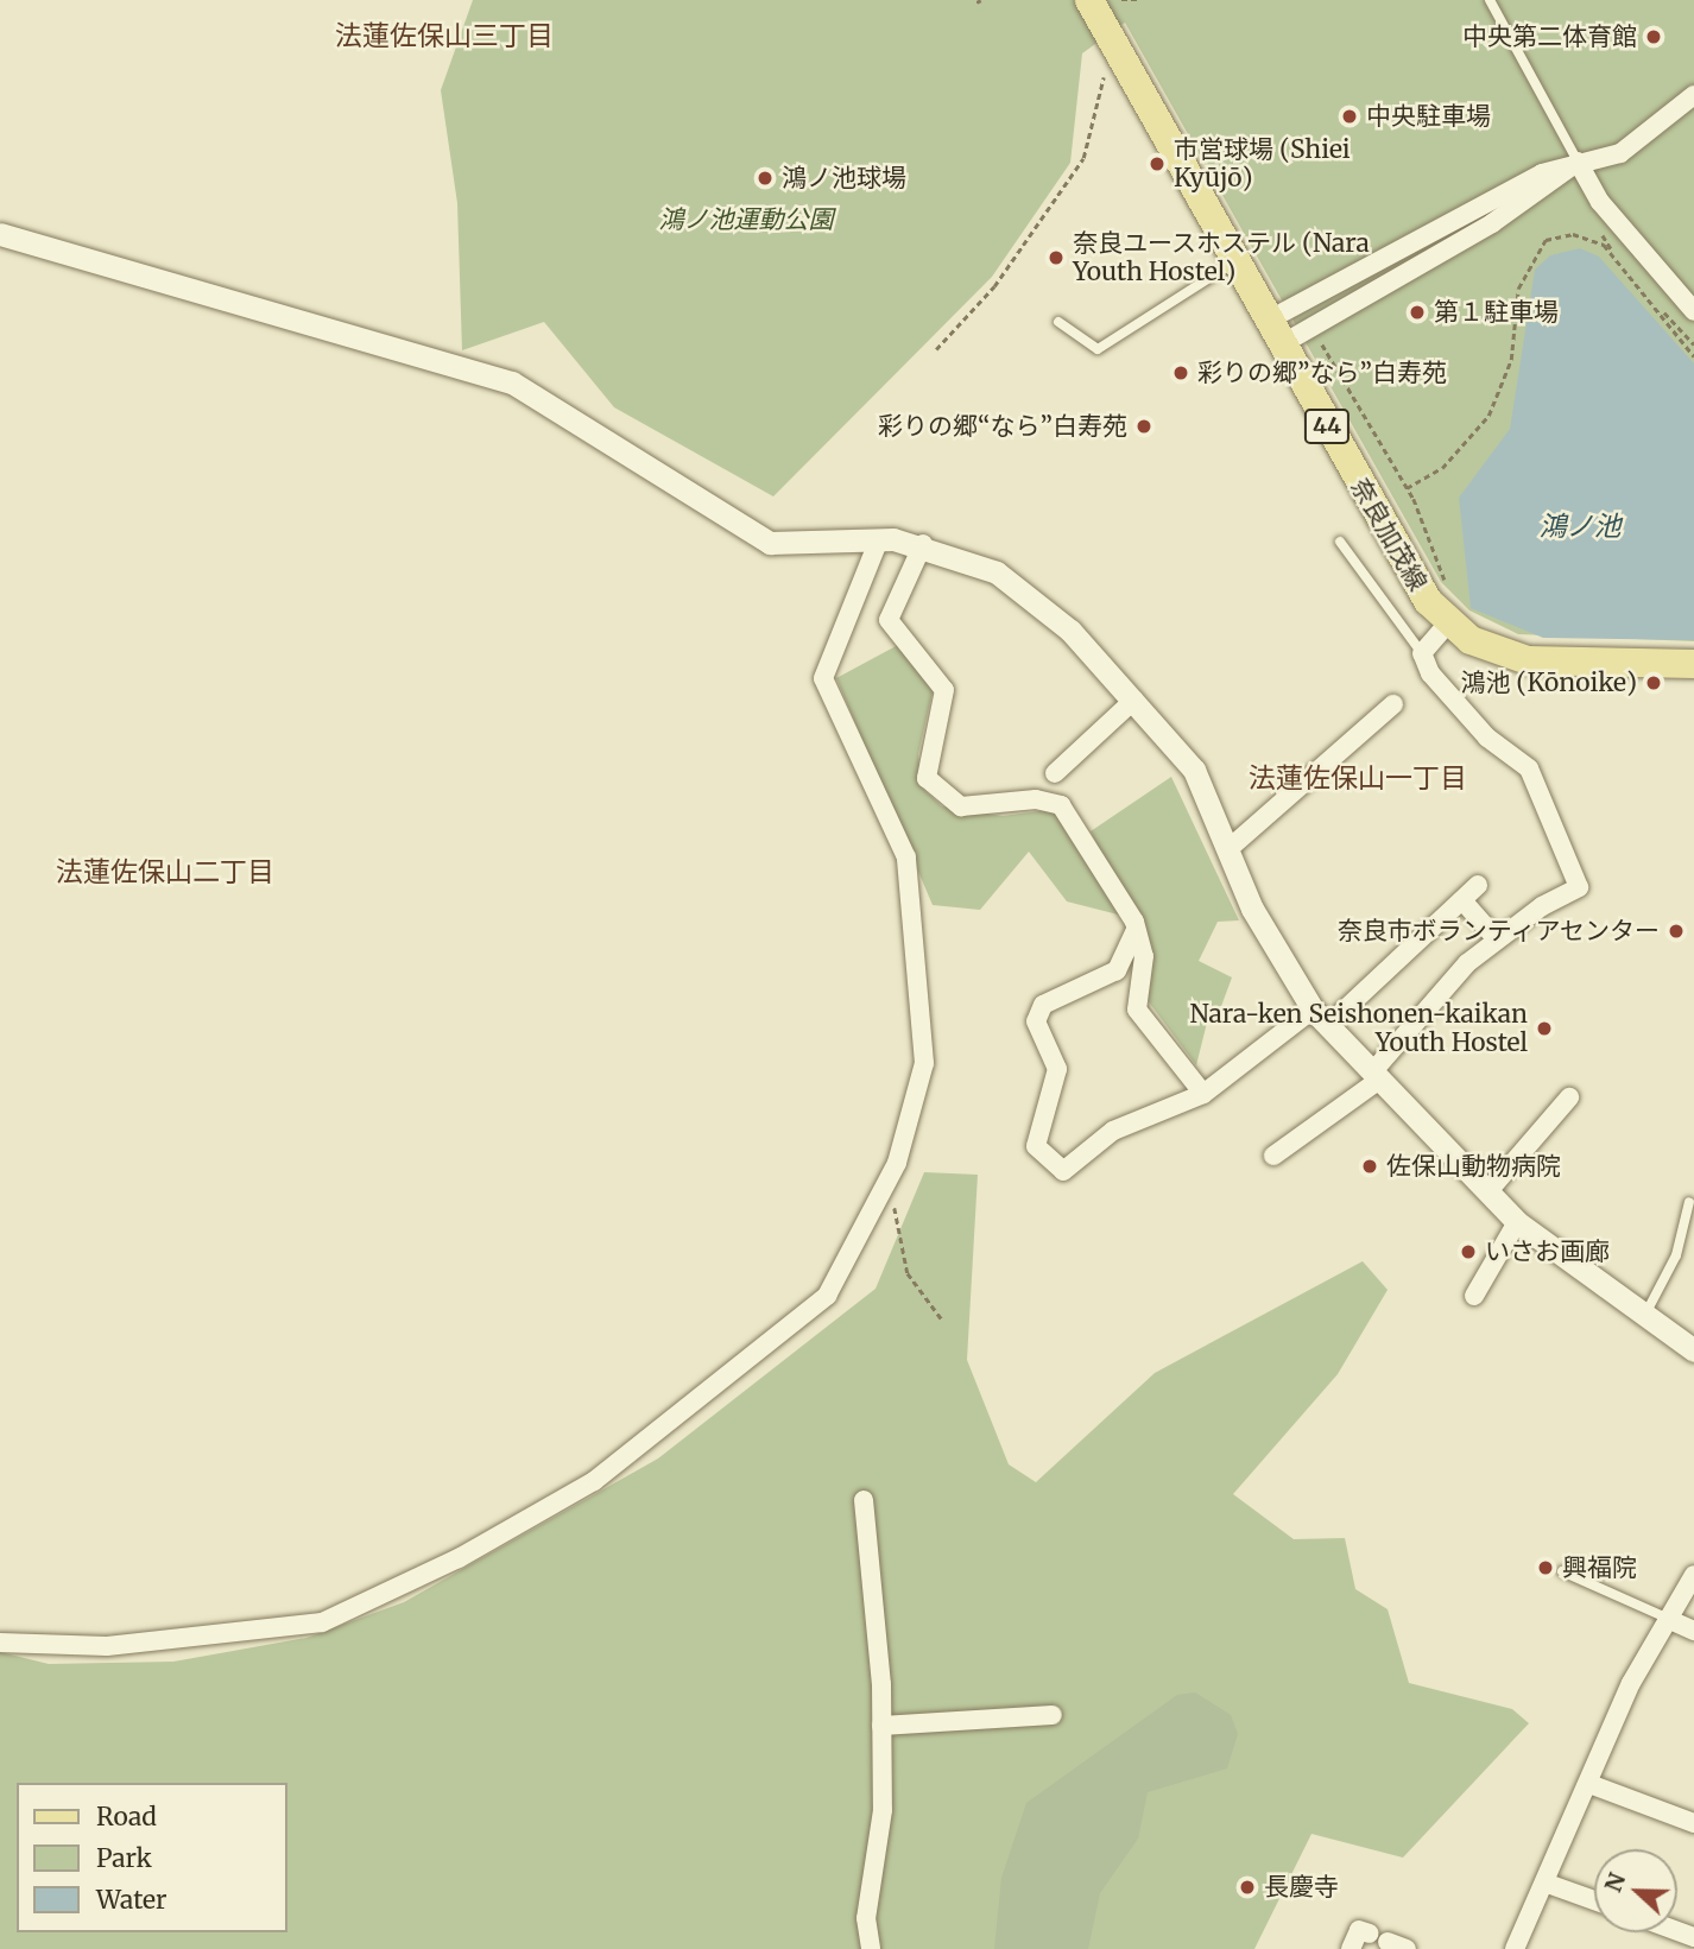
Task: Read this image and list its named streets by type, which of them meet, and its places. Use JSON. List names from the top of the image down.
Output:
{
  "streets": {
    "main road": ["44", "奈良加茂線"]
  },
  "districts": ["法蓮佐保山三丁目", "法蓮佐保山一丁目", "法蓮佐保山二丁目"],
  "water": ["鴻ノ池"],
  "parks": ["鴻ノ池運動公園"],
  "places": [
    "中央第二体育館",
    "中央駐車場",
    "市営球場 (Shiei Kyūjō)",
    "鴻ノ池球場",
    "奈良ユースホステル (Nara Youth Hostel)",
    "第１駐車場",
    "彩りの郷”なら”白寿苑",
    "彩りの郷“なら”白寿苑",
    "鴻池 (Kōnoike)",
    "奈良市ボランティアセンター",
    "Nara-ken Seishonen-kaikan Youth Hostel",
    "佐保山動物病院",
    "いさお画廊",
    "興福院",
    "長慶寺"
  ],
  "legend": ["Road", "Park", "Water"],
  "north": "left"
}
